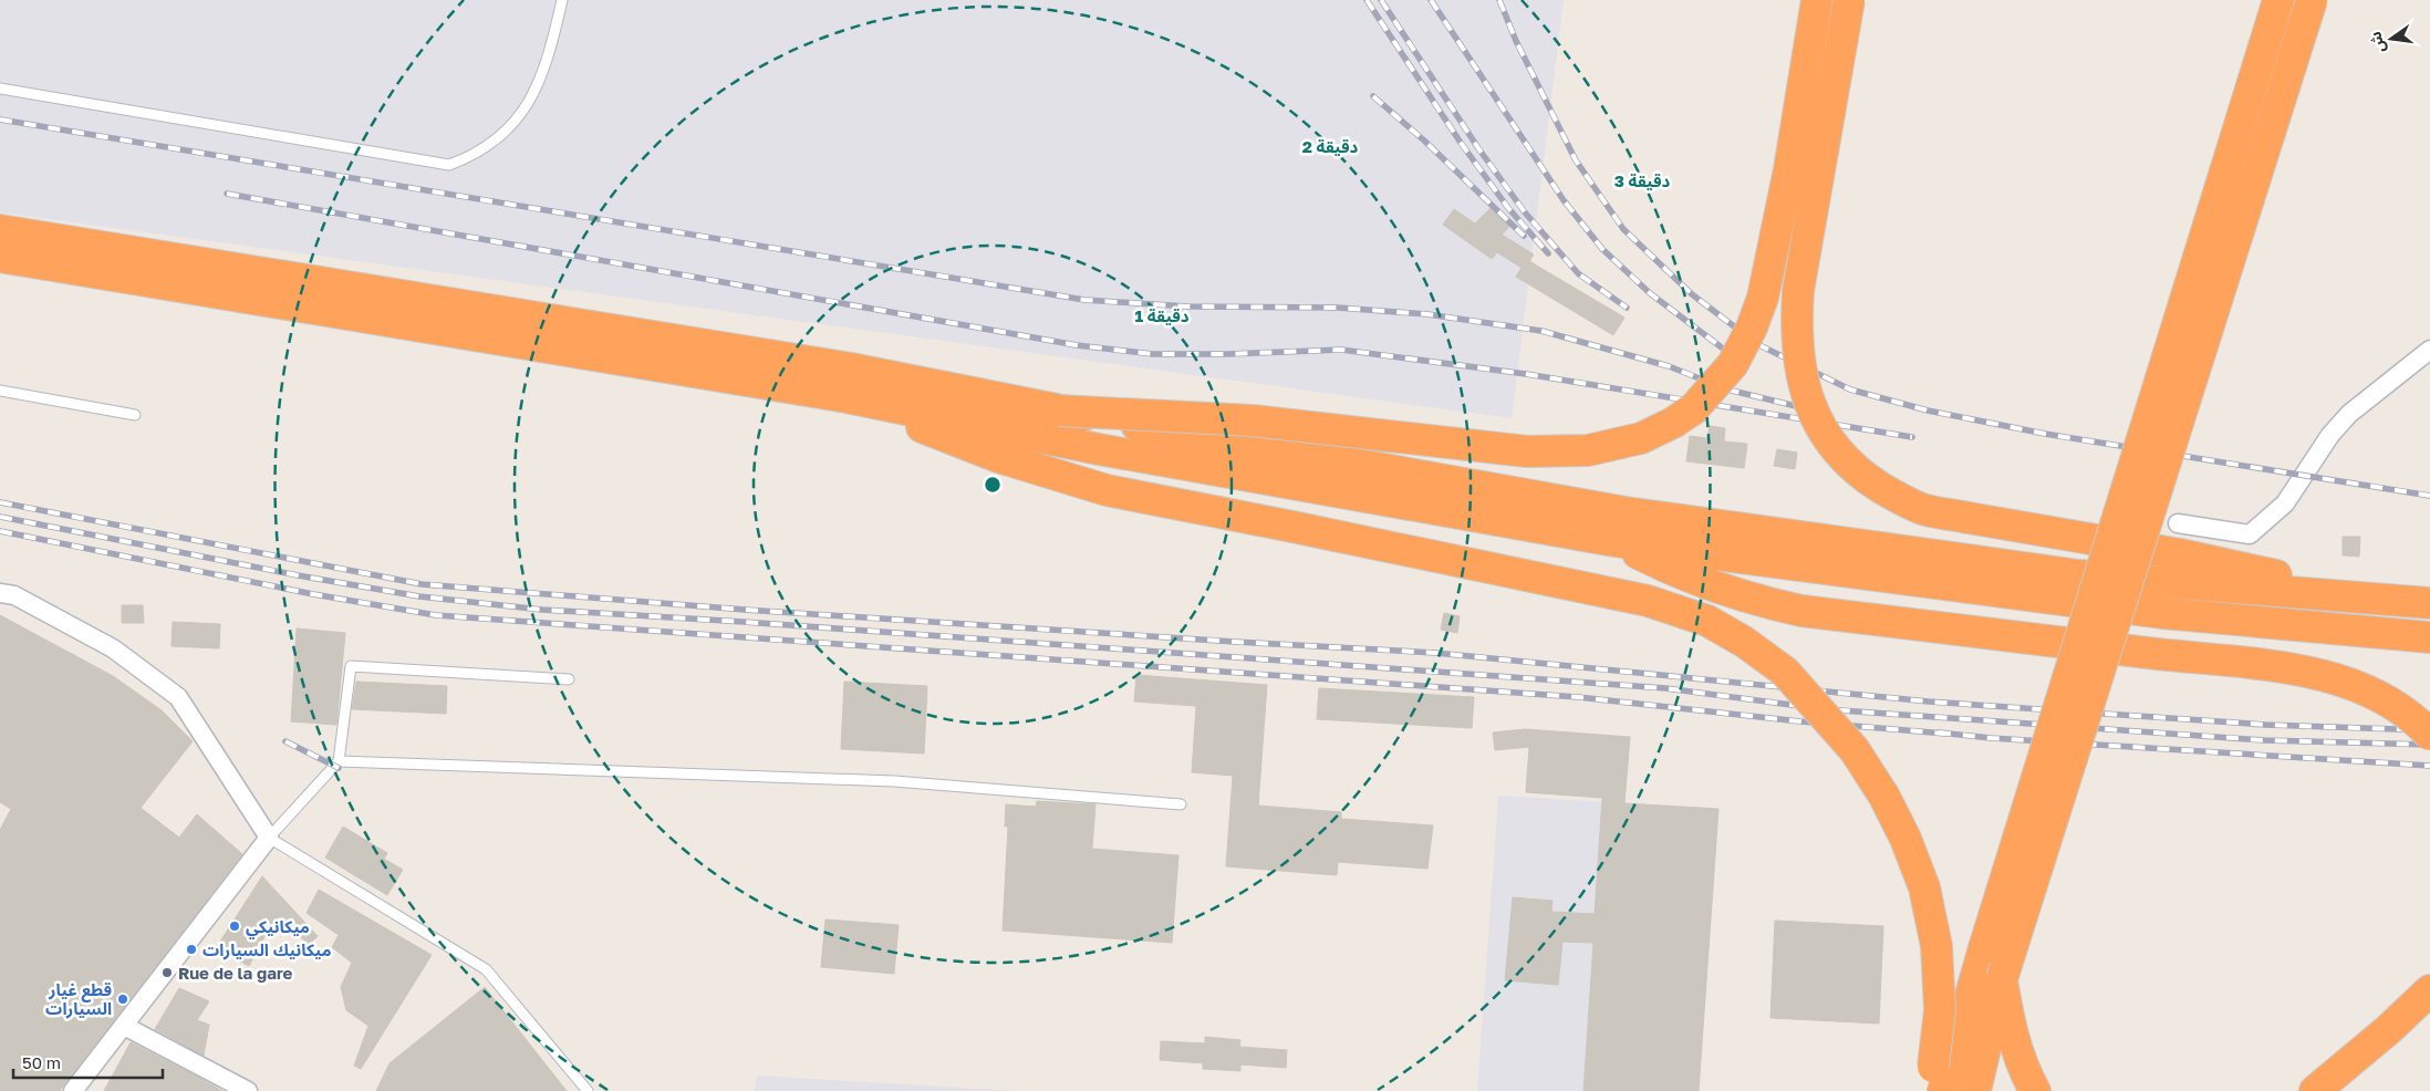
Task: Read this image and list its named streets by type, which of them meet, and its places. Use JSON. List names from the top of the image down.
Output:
{
  "places": [
    "ميكانيكي",
    "ميكانيك السيارات",
    "Rue de la gare",
    "قطع غيار السيارات"
  ],
  "scale_bar": "50 m",
  "north": "left",
  "rings": ["2 دقيقة", "3 دقيقة", "1 دقيقة"]
}
